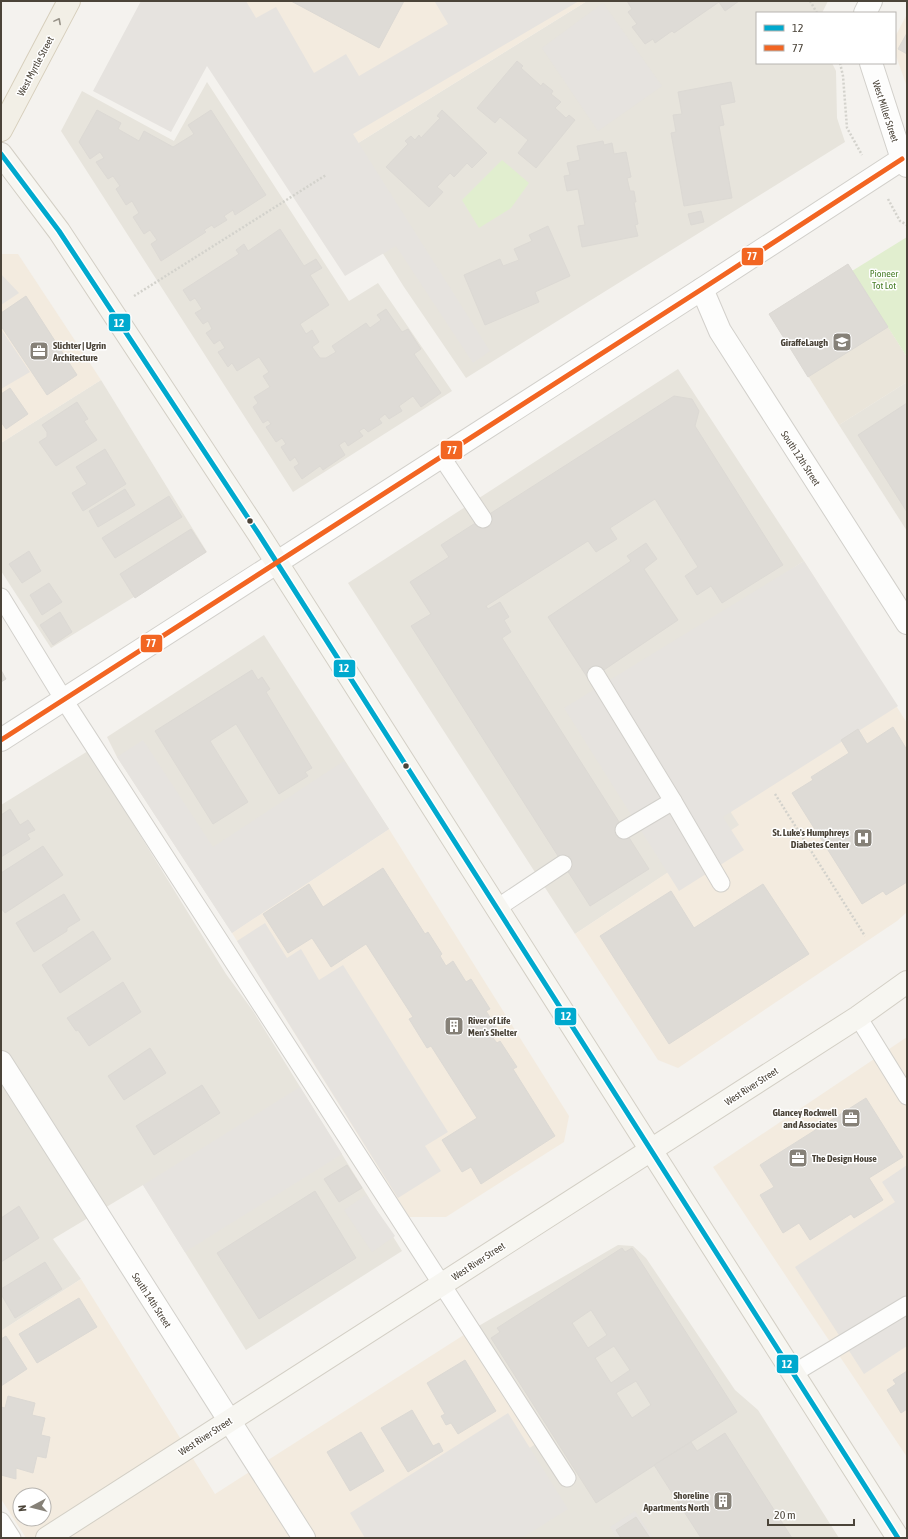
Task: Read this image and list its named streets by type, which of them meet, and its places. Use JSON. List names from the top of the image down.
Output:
{
  "streets": {
    "main road": ["West Myrtle Street"],
    "street": [
      "West Miller Street",
      "South 12th Street",
      "West River Street",
      "South 14th Street"
    ]
  },
  "crossings": [
    ["West River Street", "South 14th Street"]
  ],
  "one_way": ["West Myrtle Street"],
  "parks": ["Pioneer Tot Lot"],
  "places": {
    "school or university": ["GiraffeLaugh"],
    "office": ["Slichter | Ugrin Architecture", "Glancey Rockwell and Associates", "The Design House"],
    "hospital": ["St. Luke's Humphreys Diabetes Center"],
    "building": ["River of Life Men's Shelter", "Shoreline Apartments North"]
  },
  "lines": ["transit line 12", "transit line 77"],
  "legend": ["12", "77"],
  "scale_bar": "20 m",
  "north": "left"
}
